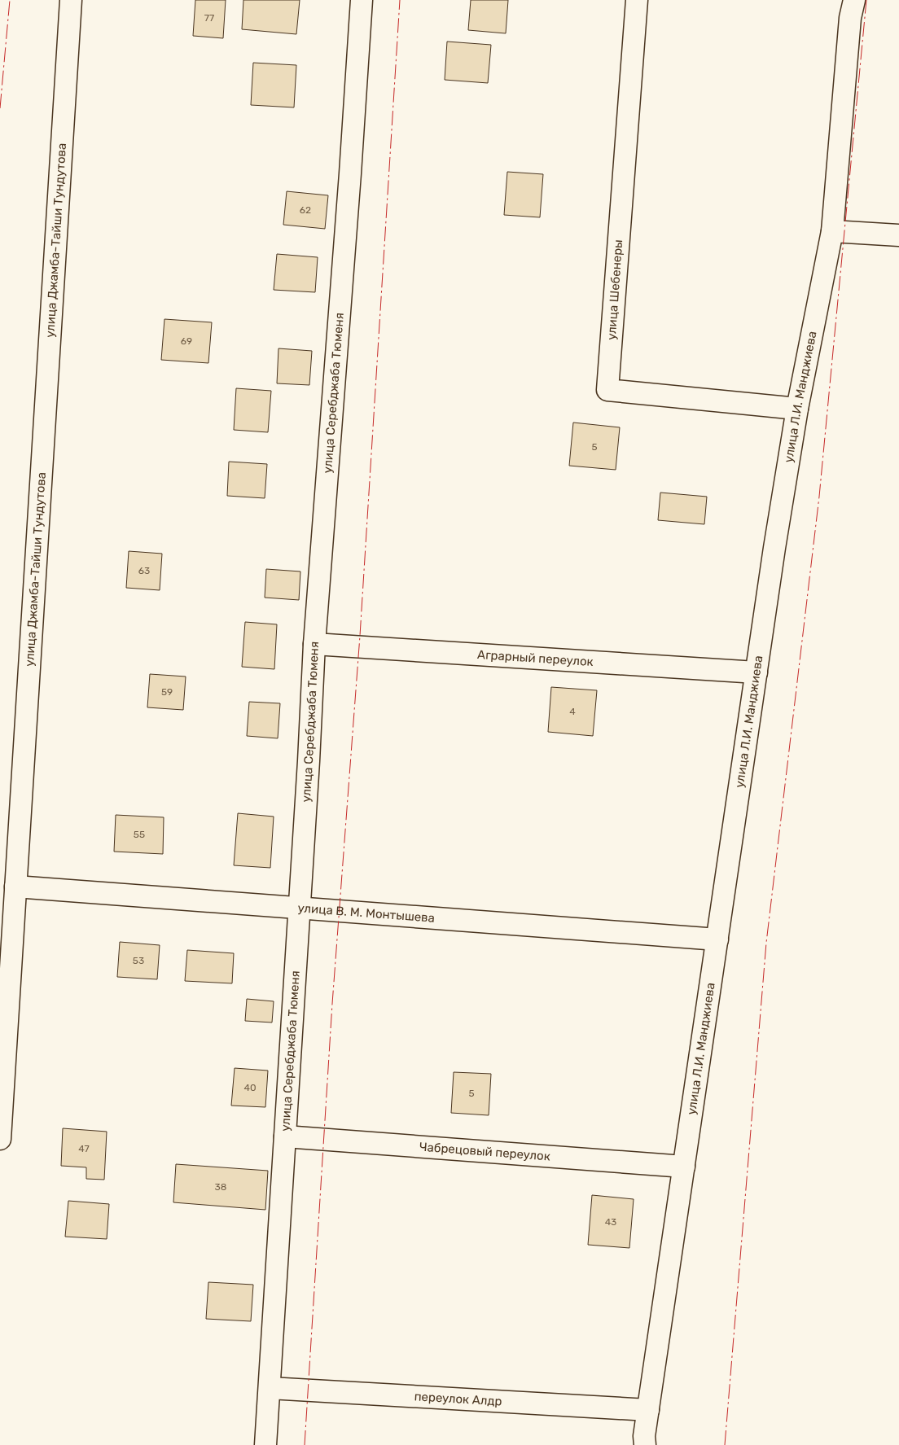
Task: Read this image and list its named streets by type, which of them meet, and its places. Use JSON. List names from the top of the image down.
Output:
{
  "streets": {
    "street": [
      "улица Джамба-Тайши Тундутова",
      "улица Шебенеры",
      "улица Серебджаба Тюменя",
      "улица Л.И. Манджиева",
      "Аграрный переулок",
      "улица В. М. Монтышева",
      "Чабрецовый переулок",
      "переулок Алдр"
    ]
  },
  "crossings": [
    ["улица Джамба-Тайши Тундутова", "улица В. М. Монтышева"],
    ["улица Шебенеры", "улица Л.И. Манджиева"],
    ["улица Серебджаба Тюменя", "Аграрный переулок"],
    ["улица Серебджаба Тюменя", "улица В. М. Монтышева"],
    ["улица Серебджаба Тюменя", "Чабрецовый переулок"],
    ["улица Серебджаба Тюменя", "переулок Алдр"],
    ["улица Л.И. Манджиева", "Аграрный переулок"],
    ["улица Л.И. Манджиева", "улица В. М. Монтышева"],
    ["улица Л.И. Манджиева", "Чабрецовый переулок"],
    ["улица Л.И. Манджиева", "переулок Алдр"]
  ],
  "house_numbers": [
    "77",
    "62",
    "69",
    "5",
    "63",
    "59",
    "4",
    "55",
    "53",
    "40",
    "5",
    "47",
    "38",
    "43"
  ]
}
